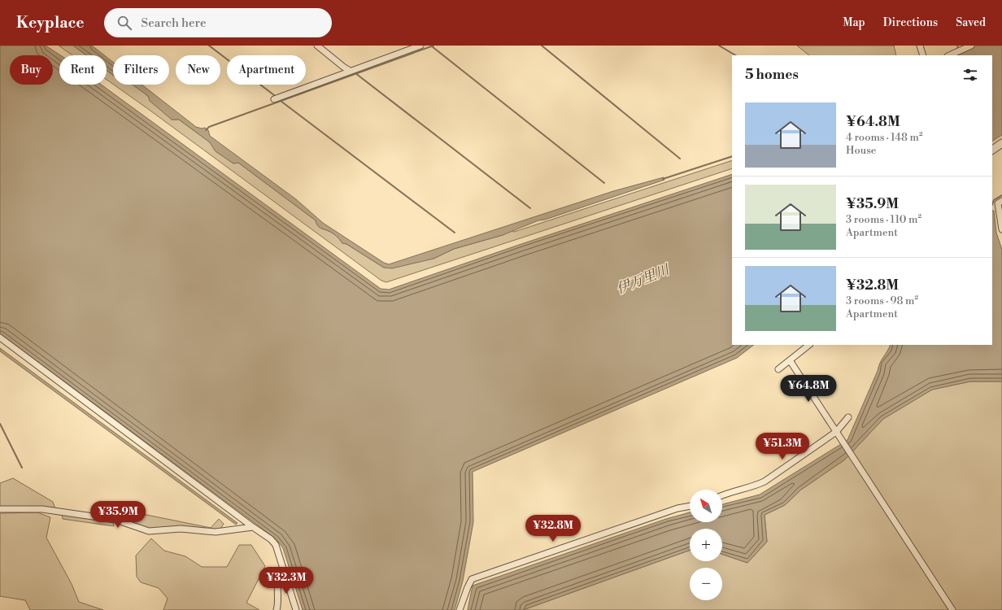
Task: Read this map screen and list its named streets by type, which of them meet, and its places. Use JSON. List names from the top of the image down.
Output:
{
  "water": ["伊万里川"],
  "north": "top left",
  "page": {
    "header": "Keyplace",
    "search": "Search here",
    "nav": ["Map", "Directions", "Saved"],
    "chip": [
      "Buy",
      "Rent",
      "Filters",
      "New",
      "Apartment"
    ],
    "heading": "5 homes",
    "list": [
      {
        "name": "¥64.8M",
        "note": "4 rooms · 148 m² · House"
      },
      {
        "name": "¥35.9M",
        "note": "3 rooms · 110 m² · Apartment"
      },
      {
        "name": "¥32.8M",
        "note": "3 rooms · 98 m² · Apartment"
      }
    ],
    "price": [
      "¥64.8M",
      "¥51.3M",
      "¥35.9M",
      "¥32.8M",
      "¥32.3M"
    ],
    "map_buttons": ["+", "−"]
  }
}
